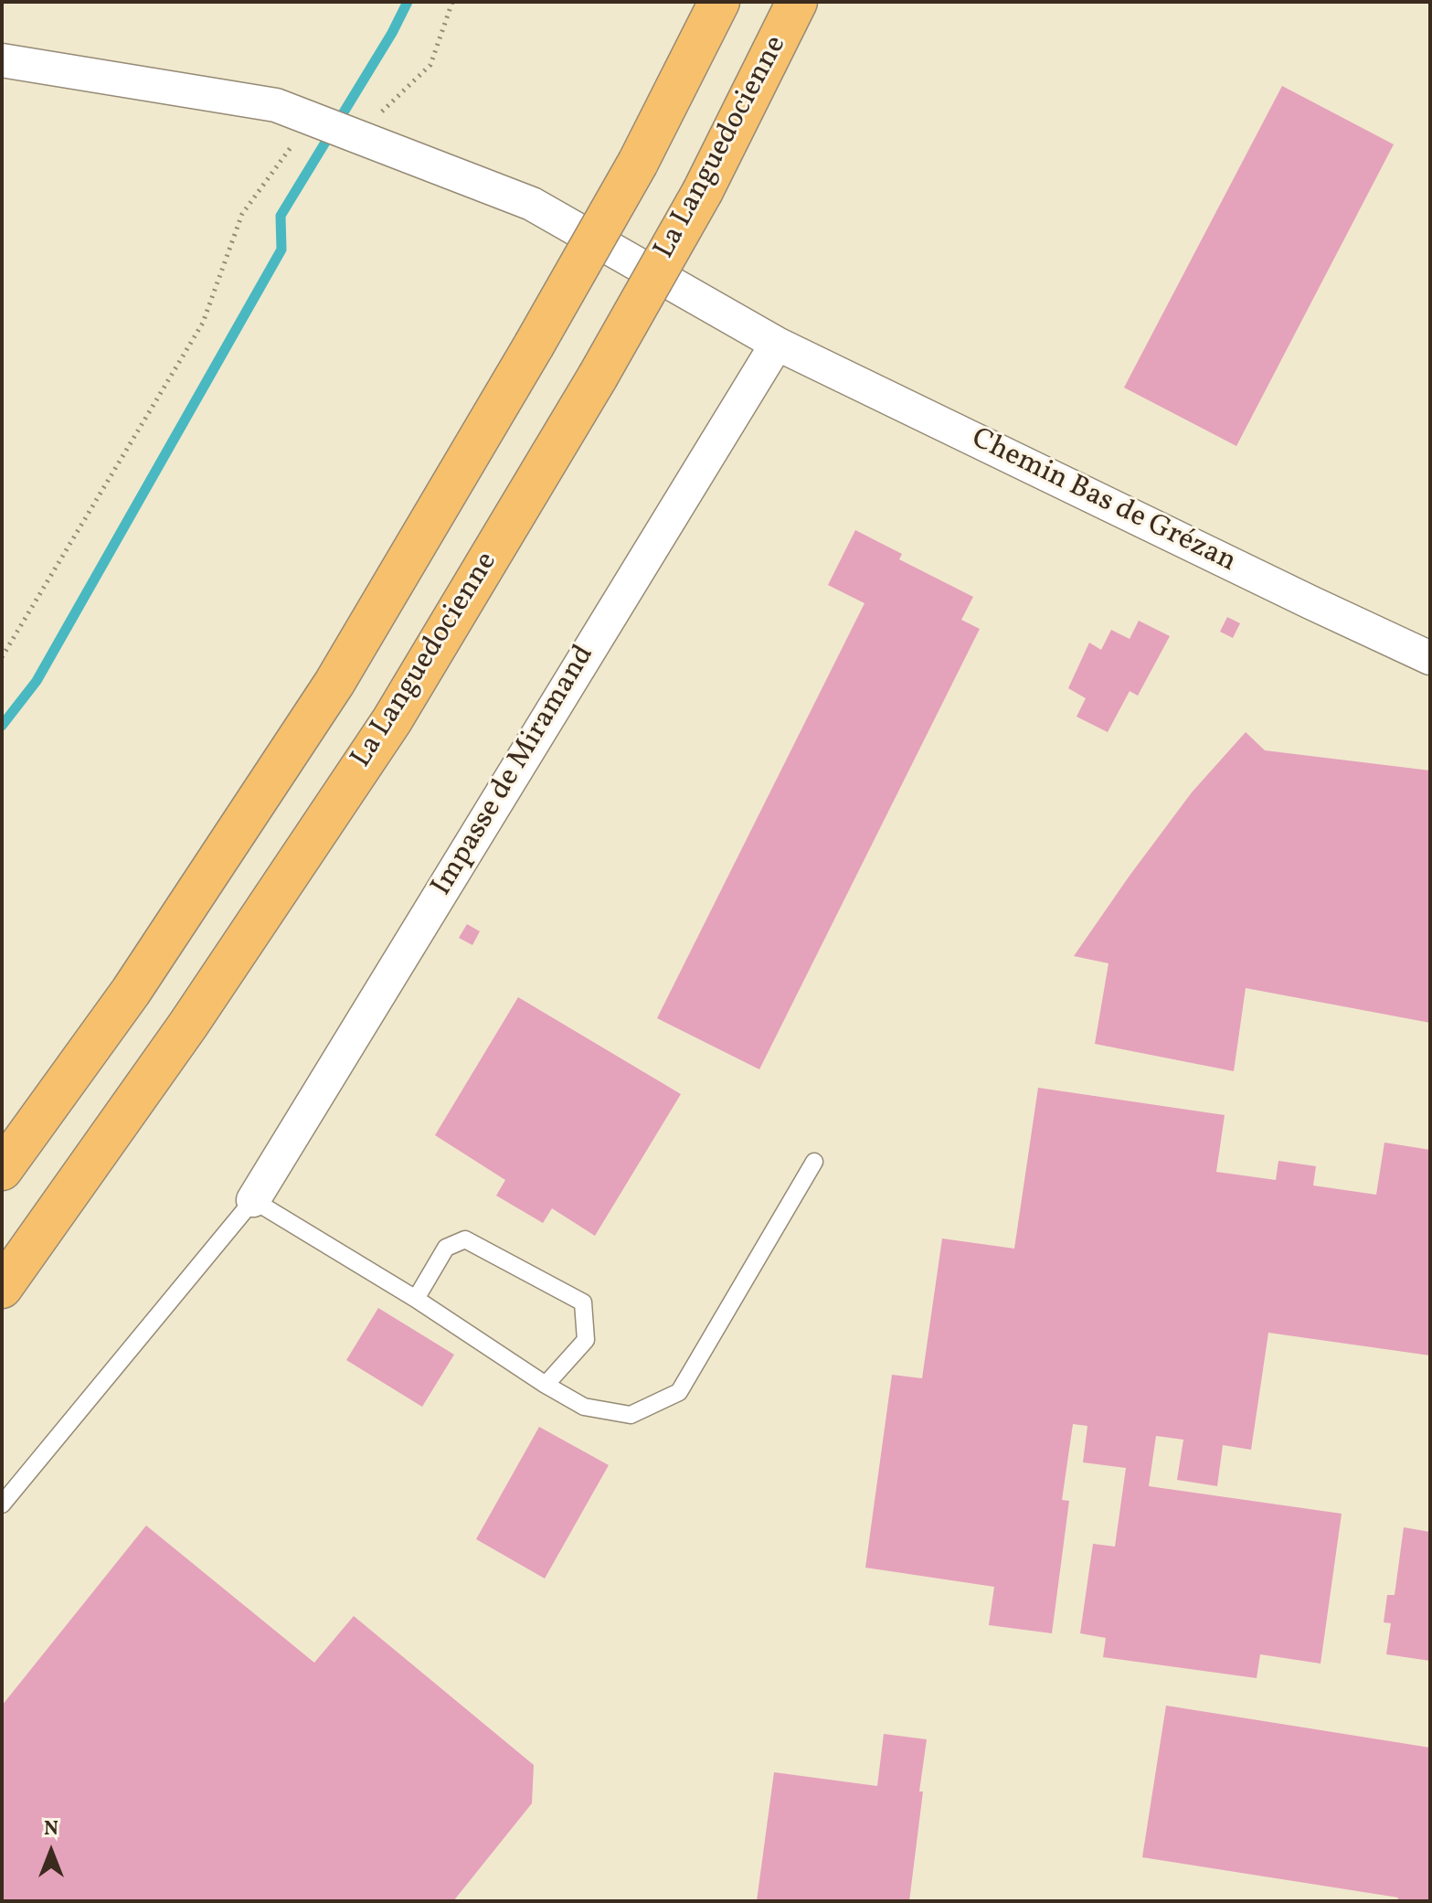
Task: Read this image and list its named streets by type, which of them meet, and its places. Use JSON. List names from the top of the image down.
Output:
{
  "streets": {
    "highway": ["La Languedocienne"],
    "street": ["Chemin Bas de Grézan", "Impasse de Miramand"]
  },
  "crossings": [
    ["Chemin Bas de Grézan", "Impasse de Miramand"]
  ],
  "north": "top"
}
